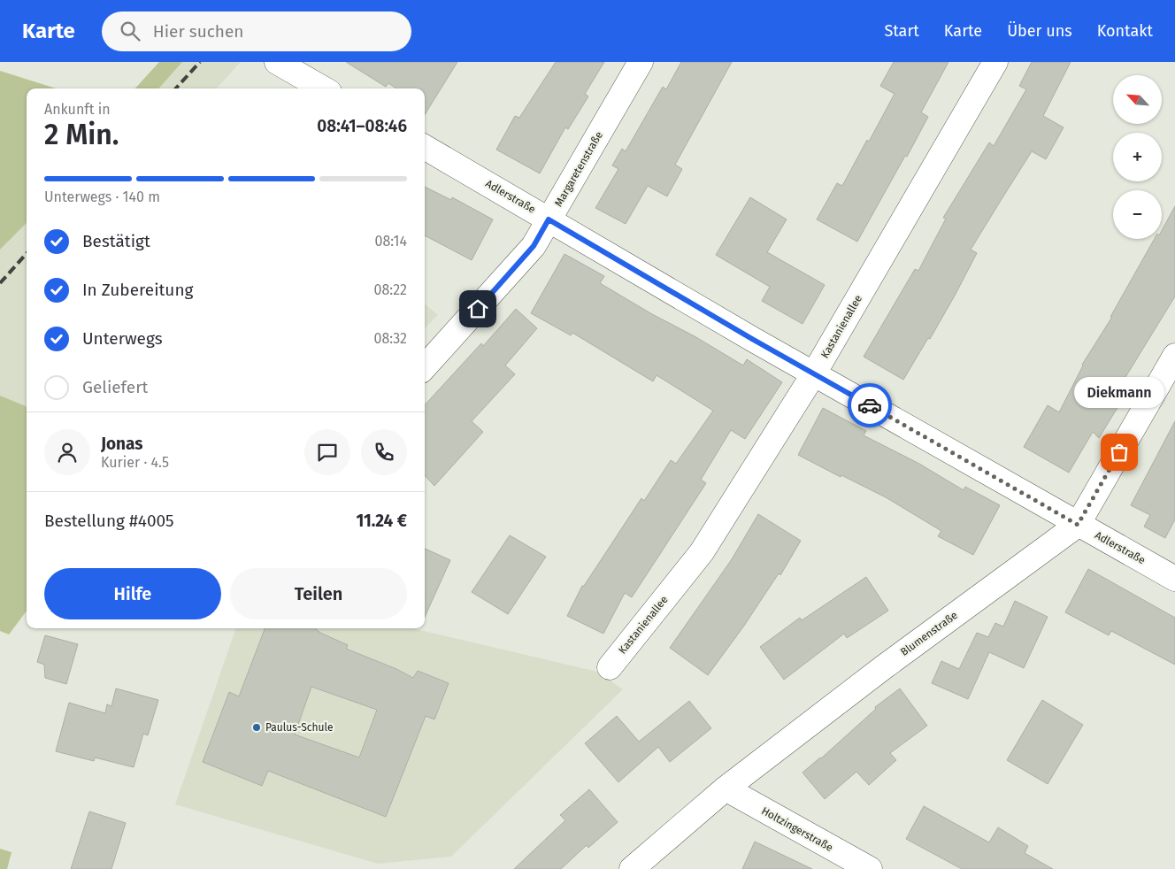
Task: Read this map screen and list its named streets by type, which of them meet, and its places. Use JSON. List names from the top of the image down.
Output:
{
  "streets": {
    "street": [
      "Margaretenstraße",
      "Adlerstraße",
      "Kastanienallee",
      "Blumenstraße",
      "Holtzingerstraße"
    ]
  },
  "crossings": [
    ["Margaretenstraße", "Adlerstraße"],
    ["Adlerstraße", "Kastanienallee"],
    ["Adlerstraße", "Blumenstraße"],
    ["Blumenstraße", "Holtzingerstraße"]
  ],
  "places": ["Diekmann", "Paulus-Schule"],
  "north": "top left",
  "page": {
    "header": "Karte",
    "search": "Hier suchen",
    "nav": [
      "Start",
      "Karte",
      "Über uns",
      "Kontakt"
    ],
    "map_buttons": ["+", "−"],
    "heading": ["2 Min.", "Ankunft in", "08:41–08:46"],
    "panel": [
      "Jonas",
      "Kurier · 4.5",
      "Bestellung #4005",
      "11.24 €"
    ],
    "bar": "Unterwegs · 140 m",
    "list": [
      ["Bestätigt", "08:14"],
      ["In Zubereitung", "08:22"],
      ["Unterwegs", "08:32"],
      "Geliefert"
    ],
    "bubble": "Diekmann",
    "buttons": ["Hilfe", "Teilen"]
  }
}
